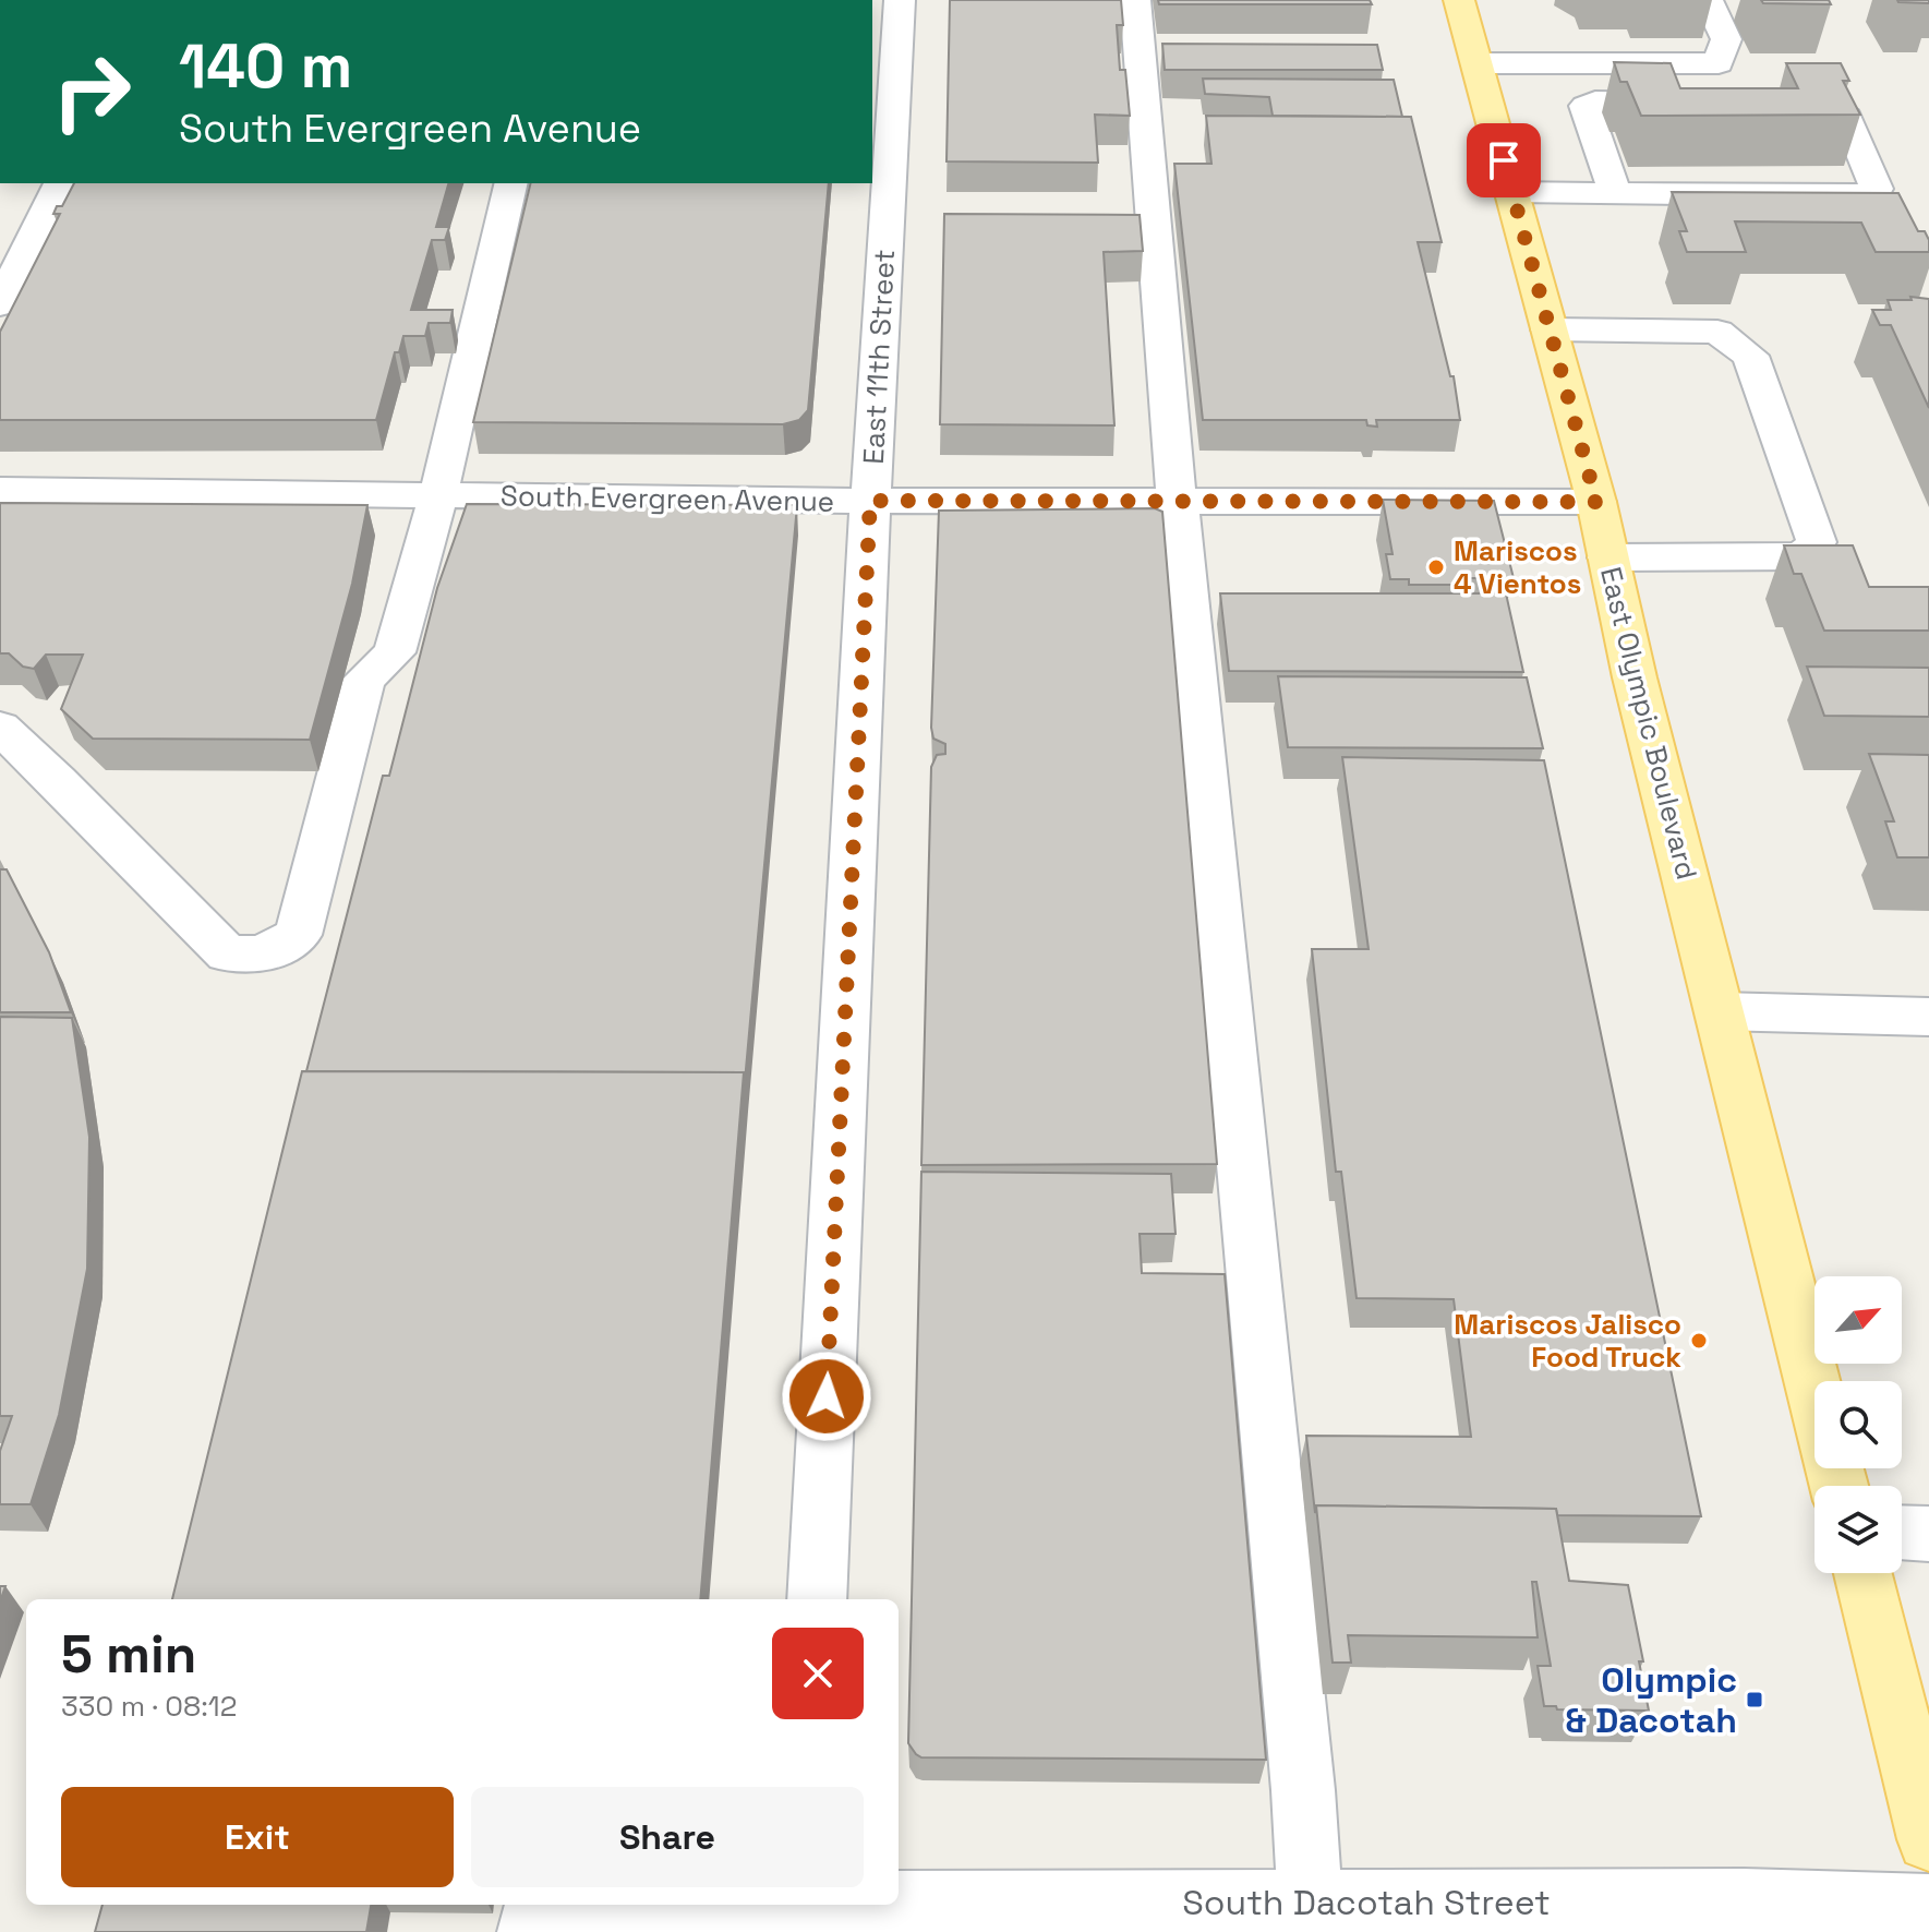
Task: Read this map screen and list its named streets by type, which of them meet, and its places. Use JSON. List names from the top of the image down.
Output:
{
  "streets": {
    "main road": ["East Olympic Boulevard"],
    "street": ["East 11th Street", "South Evergreen Avenue", "South Dacotah Street"]
  },
  "crossings": [
    ["East 11th Street", "South Evergreen Avenue"],
    ["South Evergreen Avenue", "East Olympic Boulevard"]
  ],
  "places": {
    "other": ["Mariscos 4 Vientos", "Mariscos Jalisco Food Truck"],
    "transit": ["Olympic & Dacotah"]
  },
  "north": "top right",
  "page": {
    "turn": ["140 m", "South Evergreen Avenue"],
    "heading": ["5 min", "330 m · 08:12"],
    "buttons": ["Exit", "Share"]
  }
}
